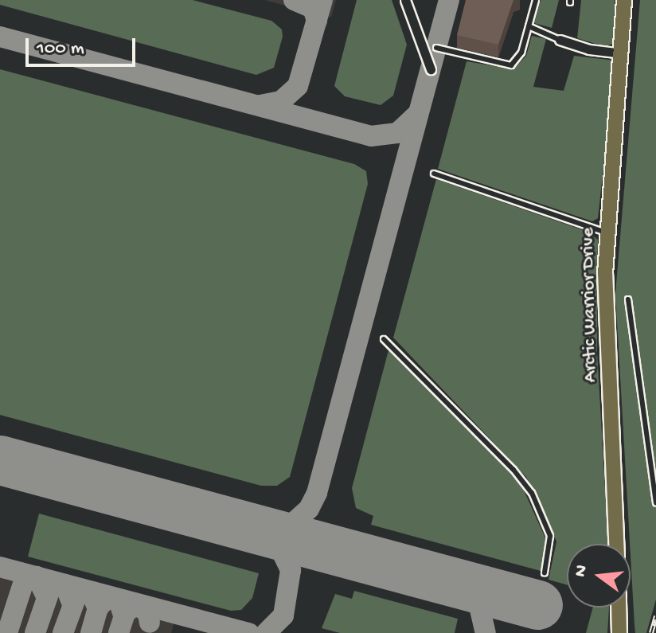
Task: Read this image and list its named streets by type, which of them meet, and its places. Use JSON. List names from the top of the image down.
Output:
{
  "streets": {
    "main road": ["Arctic Warrior Drive"]
  },
  "scale_bar": "100 m",
  "north": "left"
}
